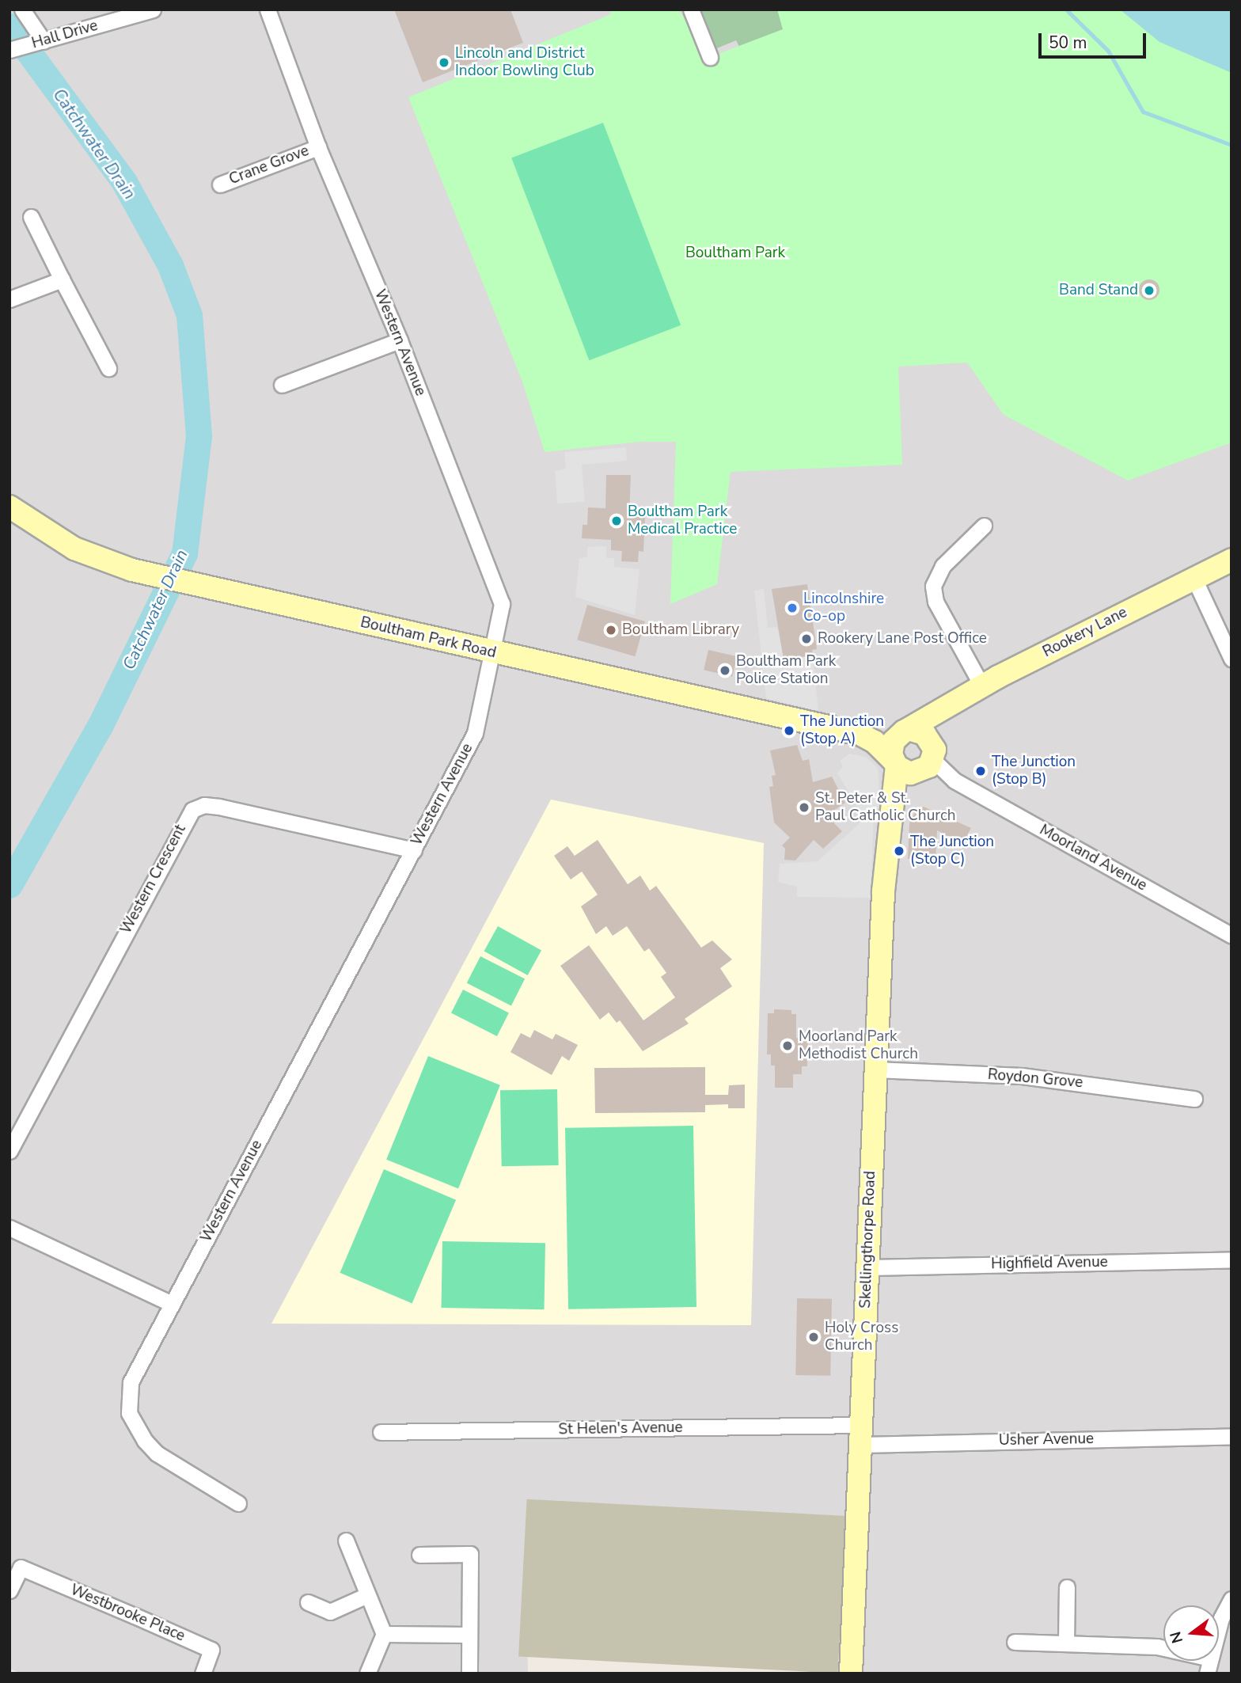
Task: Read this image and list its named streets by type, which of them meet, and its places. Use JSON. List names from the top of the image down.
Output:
{
  "streets": {
    "street": [
      "Hall Drive",
      "Crane Grove",
      "Western Avenue",
      "Rookery Lane",
      "Boultham Park Road",
      "Moorland Avenue",
      "Western Crescent",
      "Roydon Grove",
      "Skellingthorpe Road",
      "Highfield Avenue",
      "St Helen's Avenue",
      "Usher Avenue",
      "Westbrooke Place"
    ]
  },
  "crossings": [
    ["Crane Grove", "Western Avenue"],
    ["Western Avenue", "Boultham Park Road"],
    ["Western Avenue", "Western Crescent"],
    ["Moorland Avenue", "Skellingthorpe Road"],
    ["Roydon Grove", "Skellingthorpe Road"],
    ["Skellingthorpe Road", "Highfield Avenue"],
    ["Skellingthorpe Road", "St Helen's Avenue"],
    ["Skellingthorpe Road", "Usher Avenue"],
    ["St Helen's Avenue", "Usher Avenue"]
  ],
  "water": ["Catchwater Drain"],
  "parks": ["Boultham Park"],
  "places": [
    "Lincoln and District Indoor Bowling Club",
    "Band Stand",
    "Boultham Park Medical Practice",
    "Lincolnshire Co-op",
    "Boultham Library",
    "Rookery Lane Post Office",
    "Boultham Park Police Station",
    "The Junction (Stop A)",
    "The Junction (Stop B)",
    "St. Peter & St. Paul Catholic Church",
    "The Junction (Stop C)",
    "Moorland Park Methodist Church",
    "Holy Cross Church"
  ],
  "scale_bar": "50 m",
  "north": "left"
}
